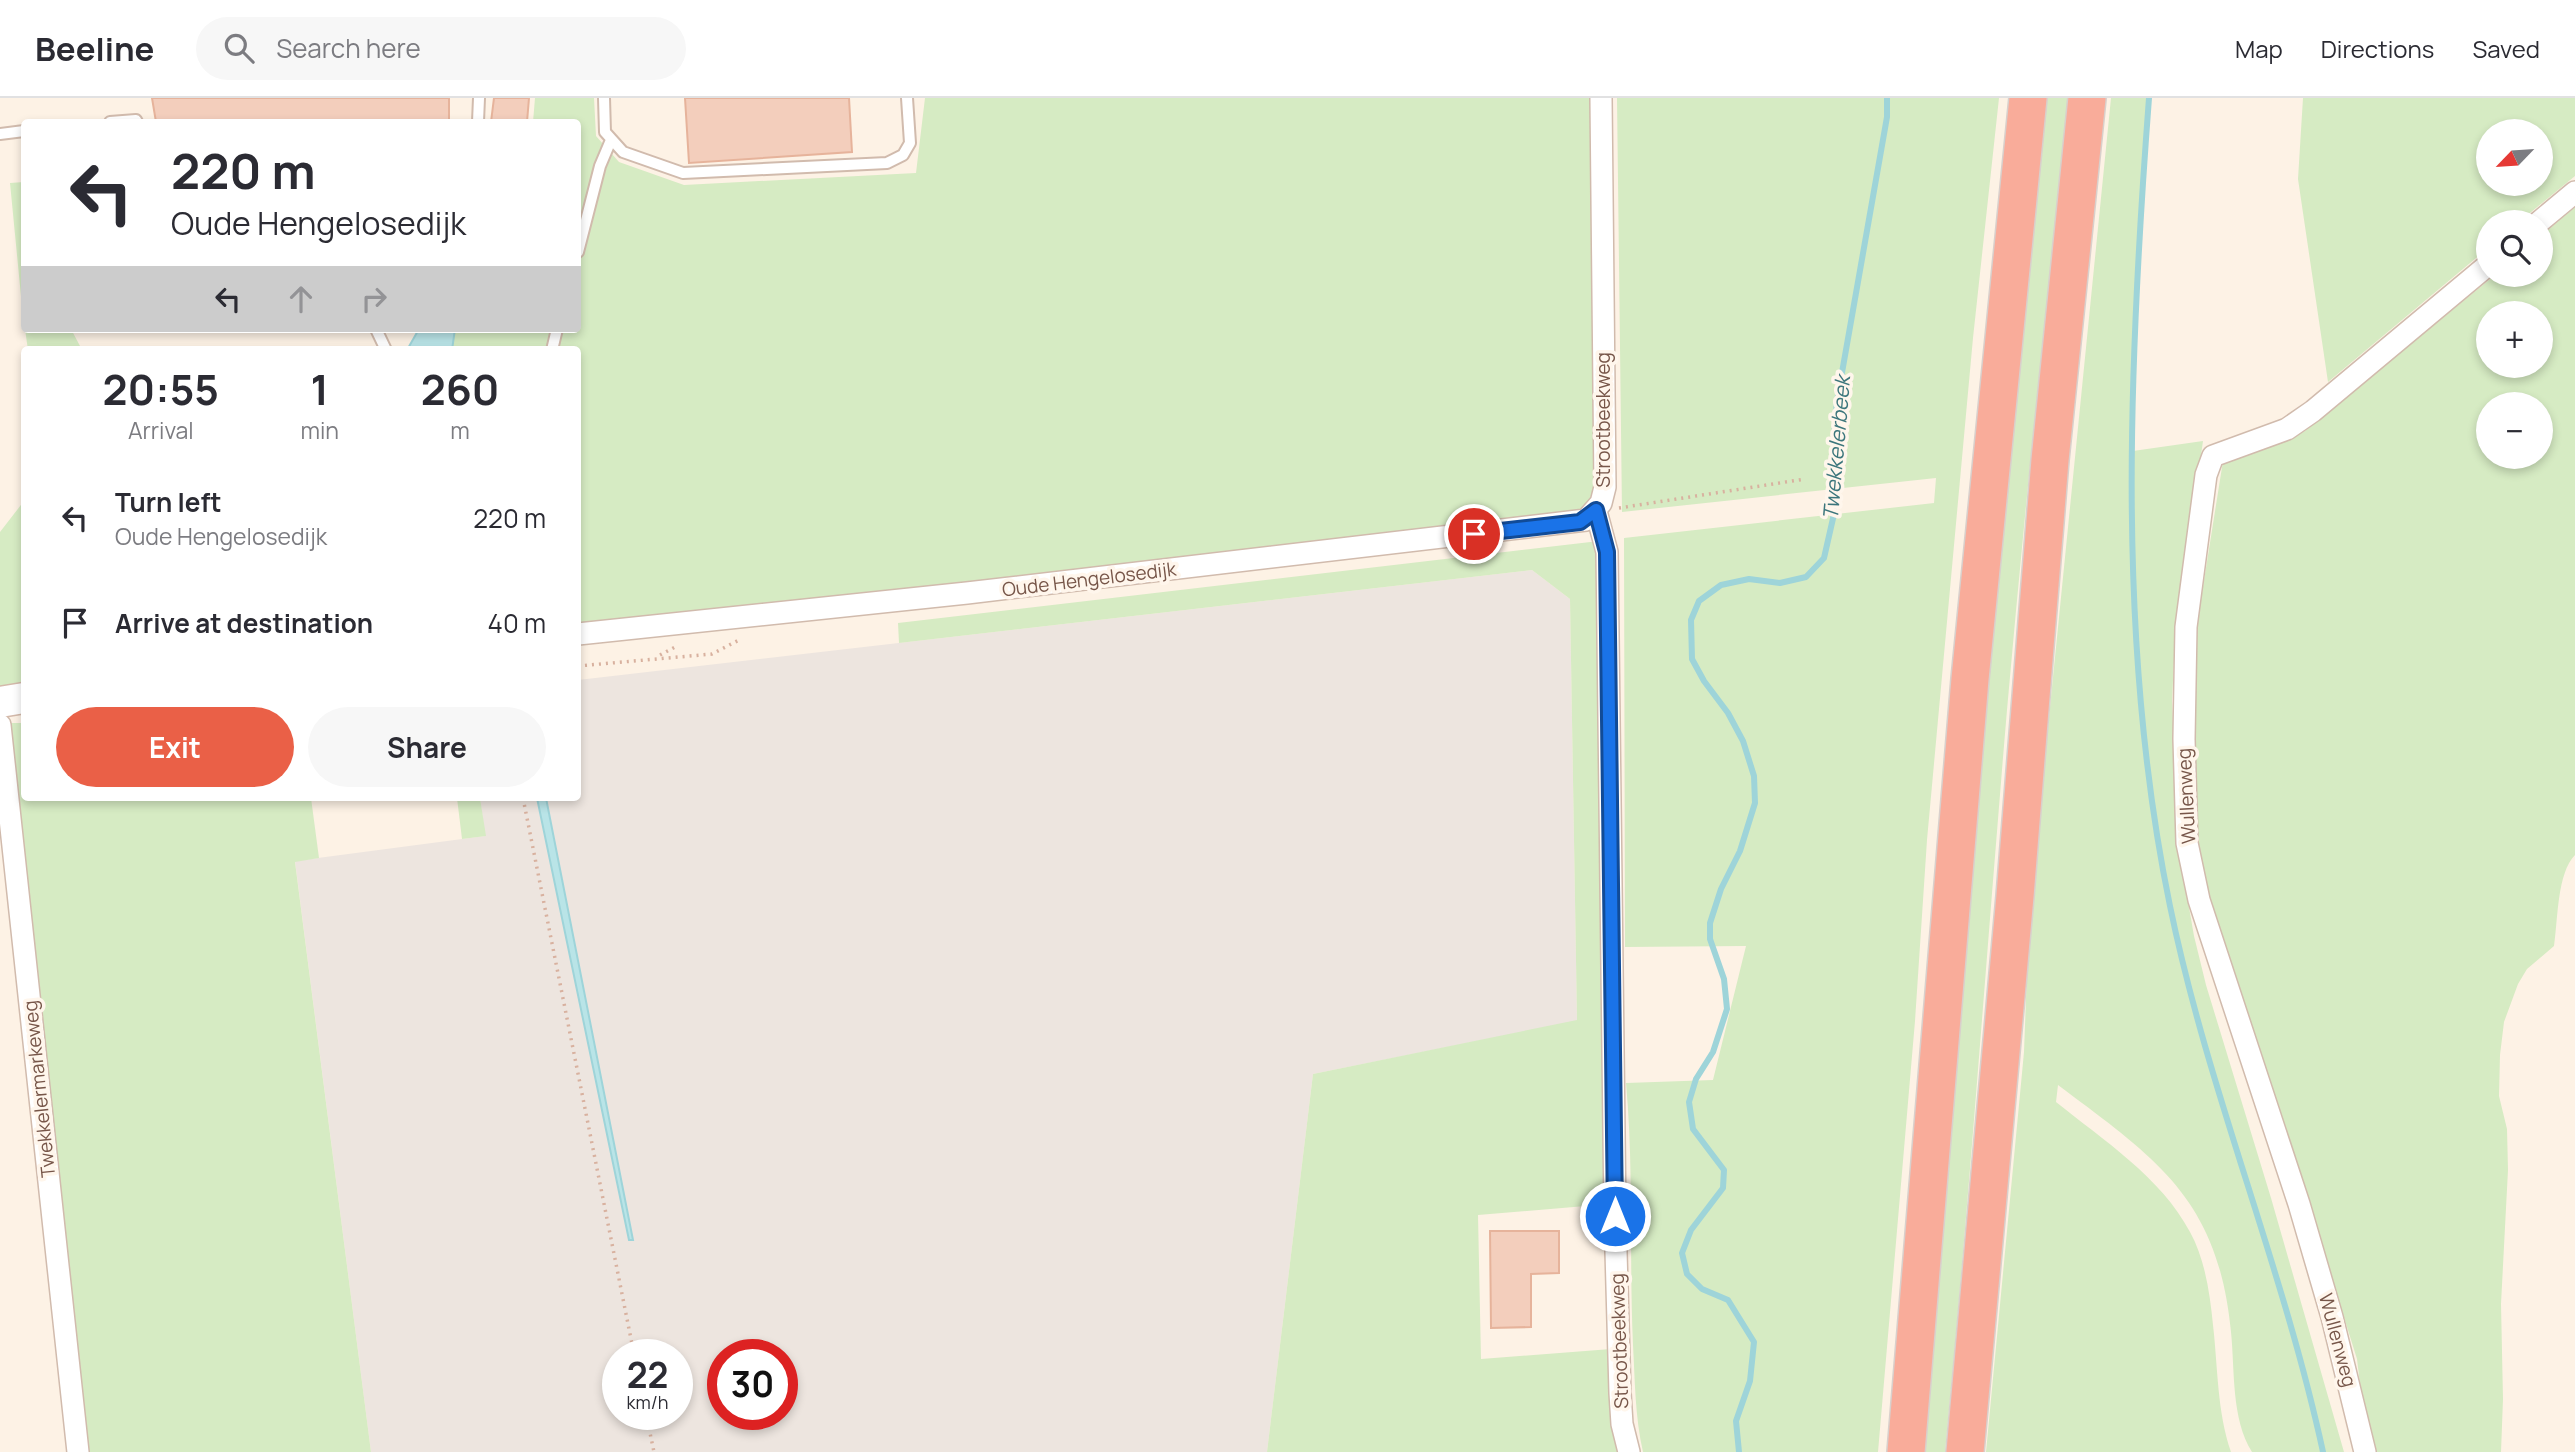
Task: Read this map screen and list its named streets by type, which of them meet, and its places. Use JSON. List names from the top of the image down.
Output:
{
  "streets": {
    "street": [
      "Strootbeekweg",
      "Oude Hengelosedijk",
      "Wullenweg",
      "Twekkelermarkeweg"
    ]
  },
  "crossings": [
    ["Strootbeekweg", "Oude Hengelosedijk"]
  ],
  "water": ["Twekkelerbeek"],
  "north": "bottom left",
  "page": {
    "header": "Beeline",
    "search": "Search here",
    "nav": ["Map", "Directions", "Saved"],
    "map_buttons": ["+", "−"],
    "turn": ["220 m", "Oude Hengelosedijk"],
    "eta": [
      "20:55",
      "Arrival",
      "1",
      "min",
      "260",
      "m"
    ],
    "list": [
      {
        "name": "Turn left",
        "note": "Oude Hengelosedijk",
        "value": "220 m"
      },
      {
        "name": "Arrive at destination",
        "value": "40 m"
      }
    ],
    "buttons": ["Exit", "Share"],
    "speed": "22 km/h",
    "limit": "30"
  }
}
